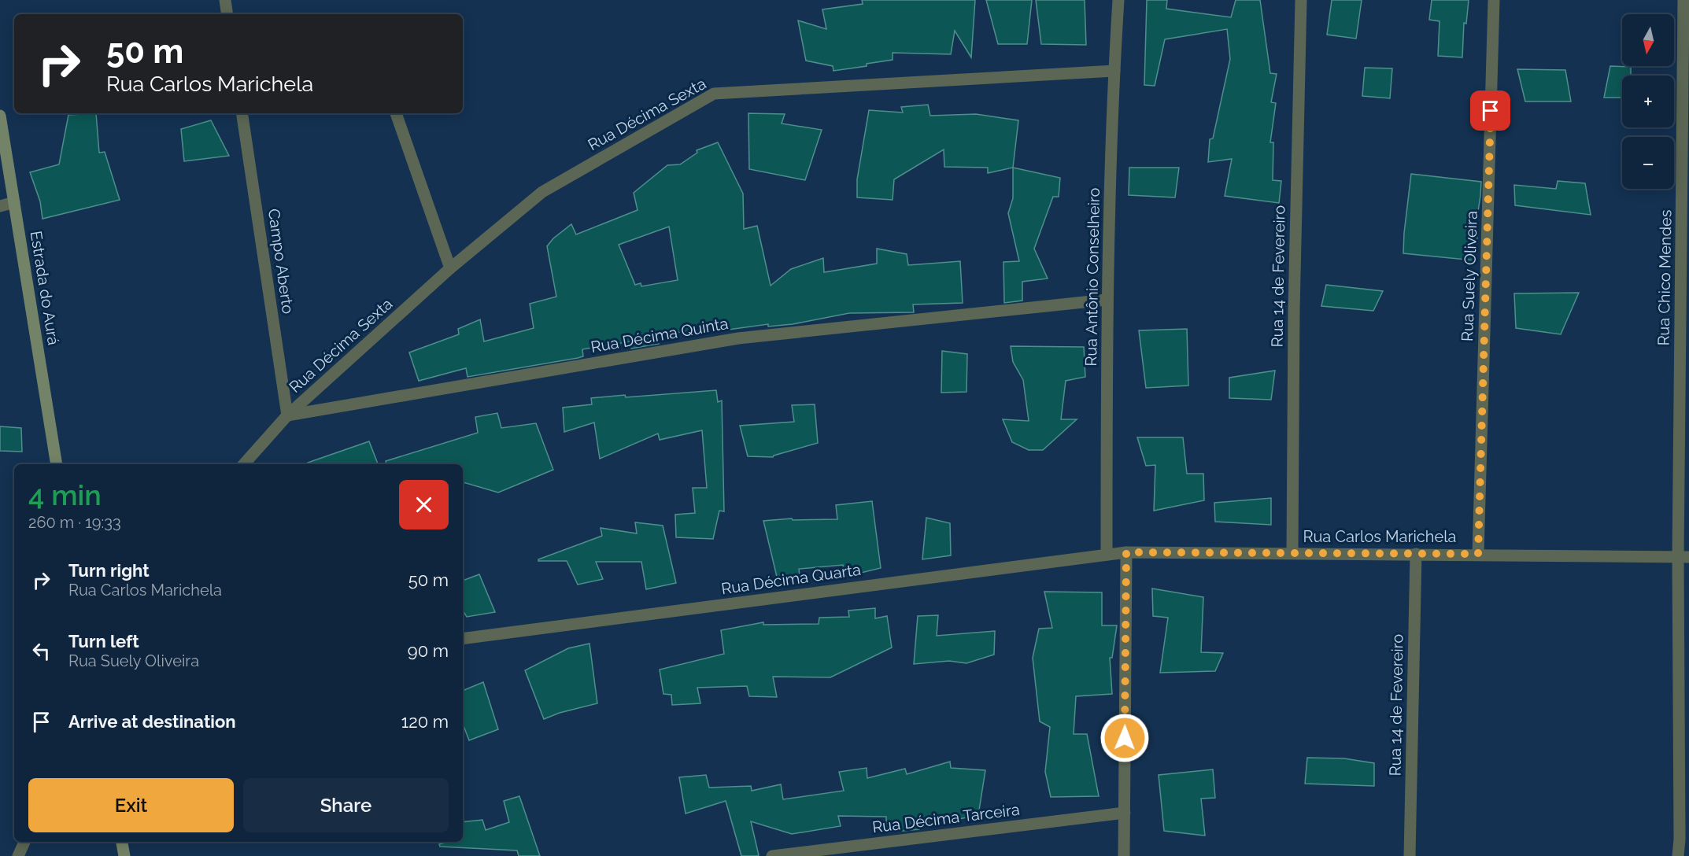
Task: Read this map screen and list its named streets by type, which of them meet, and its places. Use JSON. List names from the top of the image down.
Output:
{
  "streets": {
    "street": [
      "Rua Décima Sexta",
      "Campo Aberto",
      "Rua 14 de Fevereiro",
      "Rua Suely Oliveira",
      "Rua Antônio Conselheiro",
      "Rua Chico Mendes",
      "Estrada do Aurá",
      "Rua Décima Quinta",
      "Rua Carlos Marichela",
      "Rua Décima Quarta",
      "Rua Décima Tarceira"
    ]
  },
  "crossings": [
    ["Rua Décima Sexta", "Campo Aberto"],
    ["Rua Décima Sexta", "Rua Antônio Conselheiro"],
    ["Rua Décima Sexta", "Rua Décima Quinta"],
    ["Campo Aberto", "Rua Décima Quinta"],
    ["Rua 14 de Fevereiro", "Rua Carlos Marichela"],
    ["Rua Suely Oliveira", "Rua Carlos Marichela"],
    ["Rua Antônio Conselheiro", "Rua Décima Quinta"],
    ["Rua Antônio Conselheiro", "Rua Décima Quarta"],
    ["Rua Chico Mendes", "Rua Carlos Marichela"],
    ["Rua Carlos Marichela", "Rua Décima Quarta"]
  ],
  "north": "bottom",
  "page": {
    "map_buttons": ["+", "−"],
    "turn": ["50 m", "Rua Carlos Marichela"],
    "heading": ["4 min", "260 m · 19:33"],
    "list": [
      {
        "name": "Turn right",
        "note": "Rua Carlos Marichela",
        "value": "50 m"
      },
      {
        "name": "Turn left",
        "note": "Rua Suely Oliveira",
        "value": "90 m"
      },
      {
        "name": "Arrive at destination",
        "value": "120 m"
      }
    ],
    "buttons": ["Exit", "Share"]
  }
}
